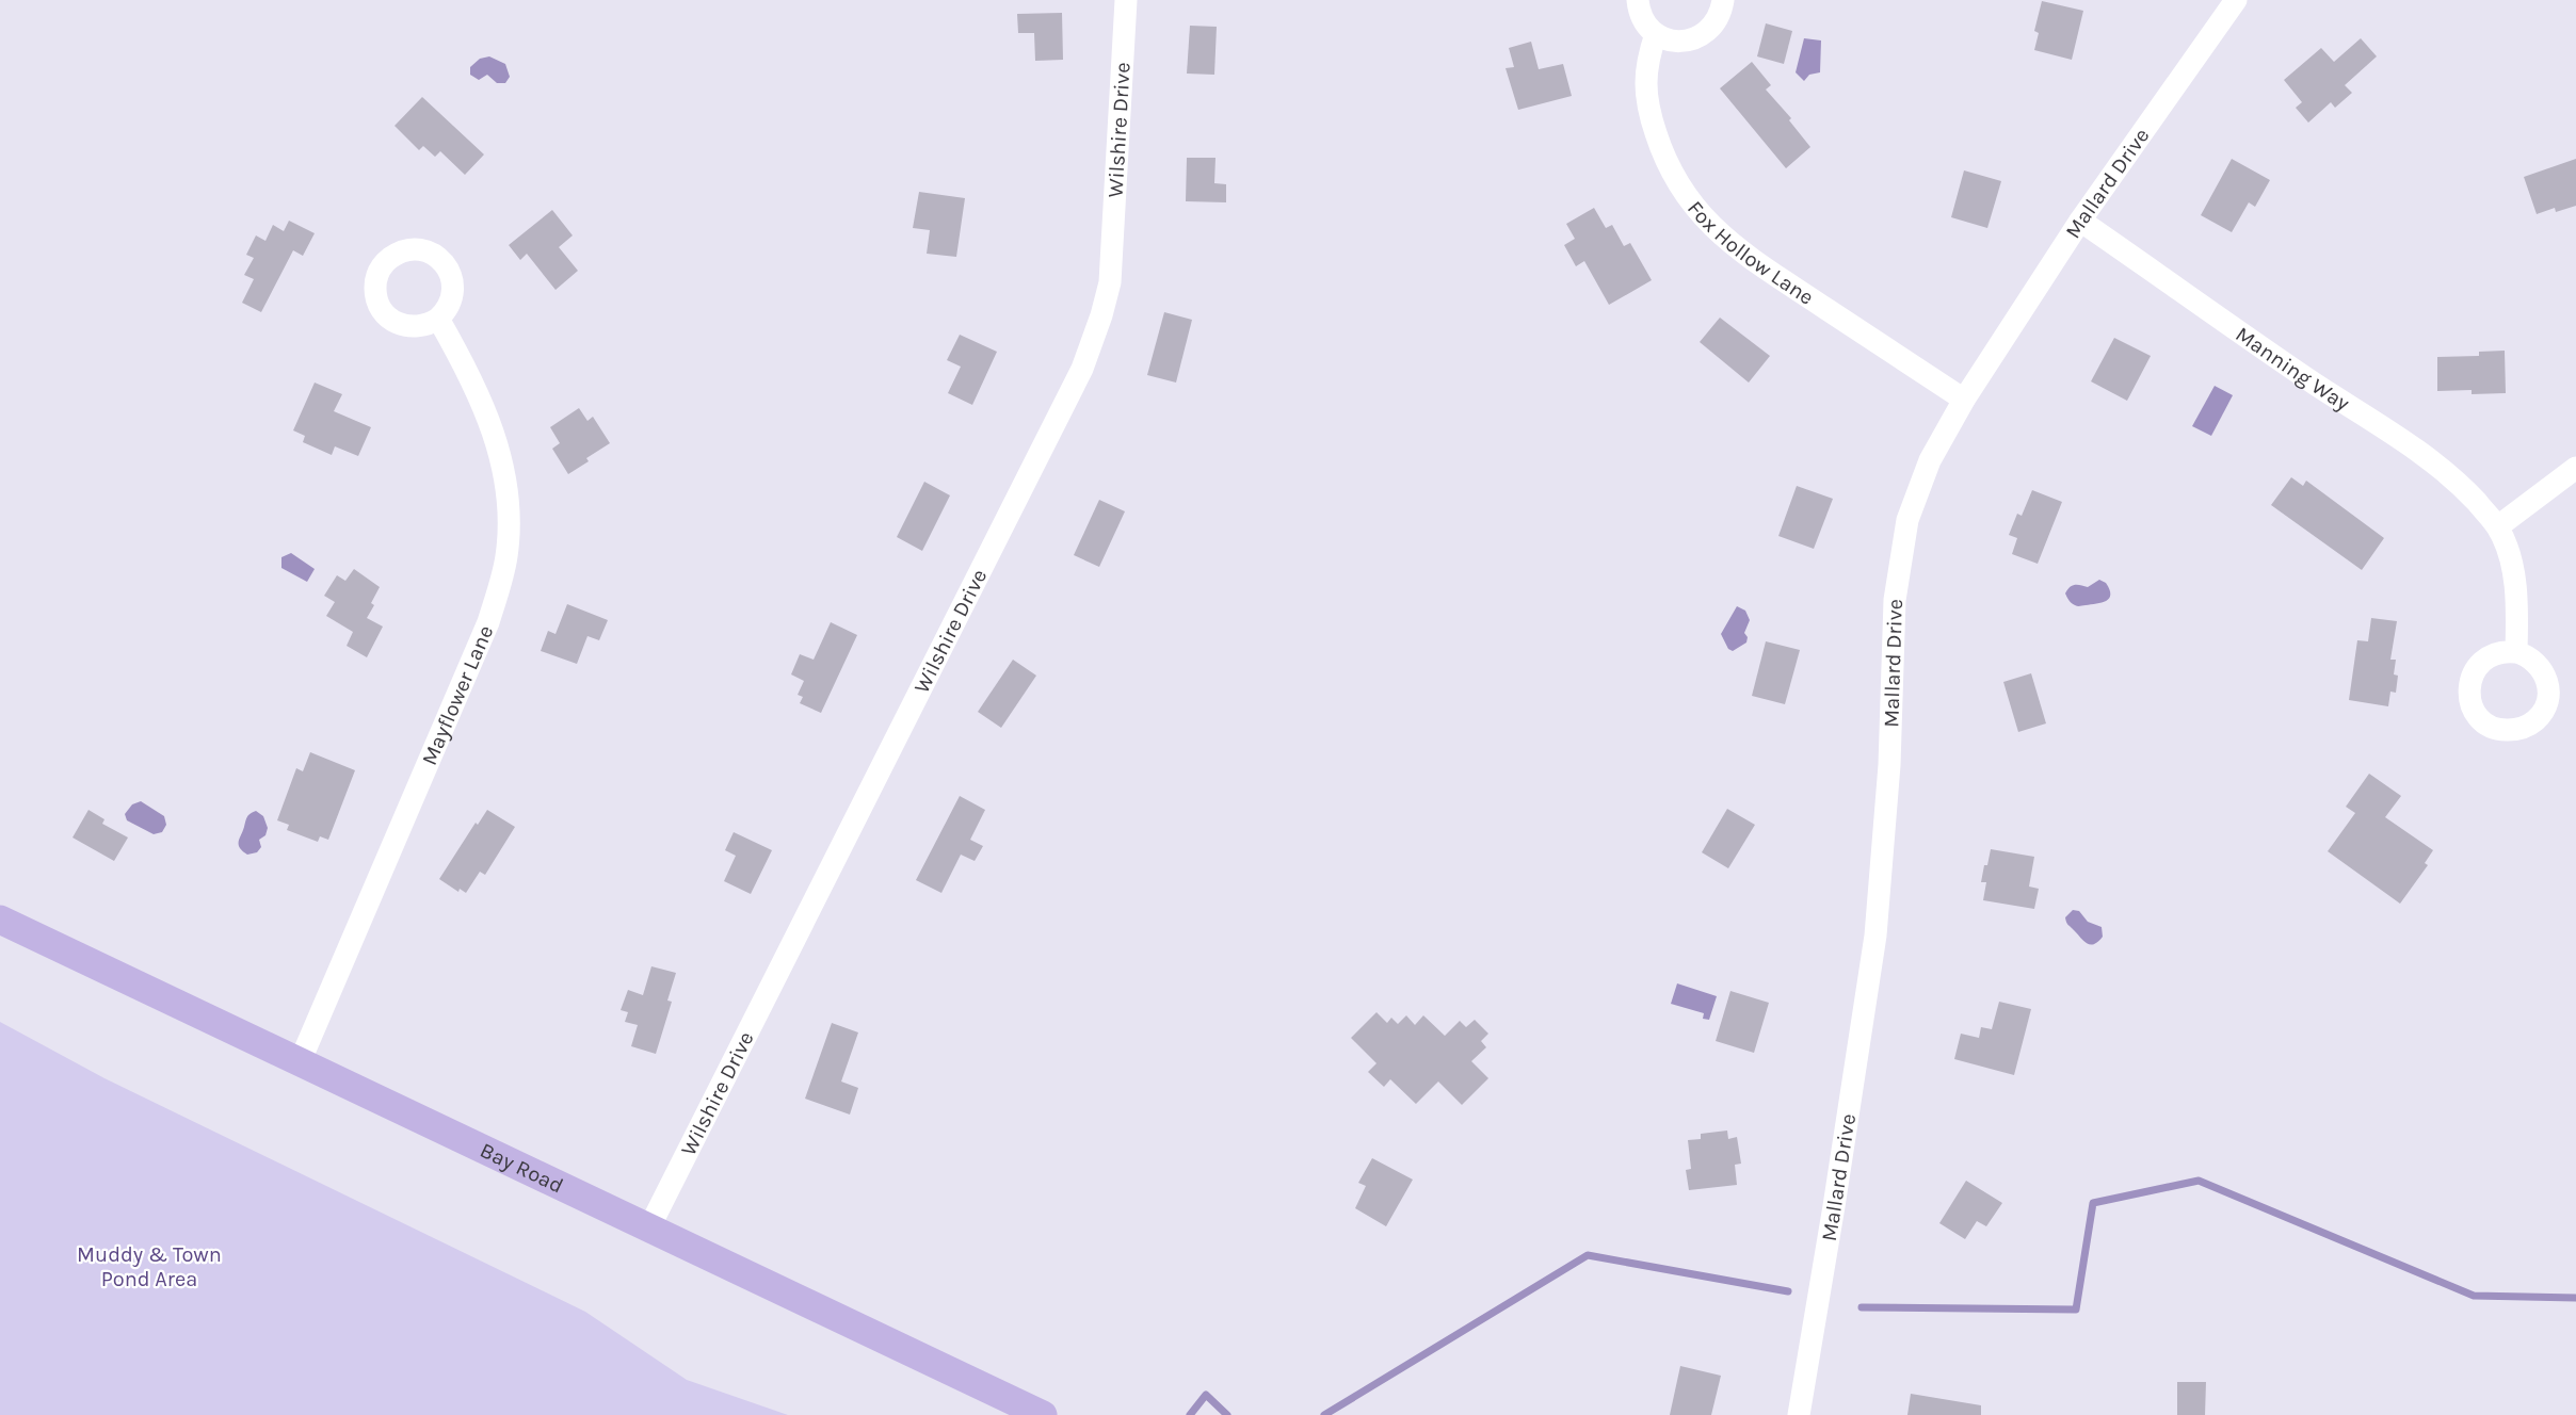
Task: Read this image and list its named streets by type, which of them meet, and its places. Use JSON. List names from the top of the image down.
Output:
{
  "streets": {
    "main road": ["Bay Road"],
    "street": [
      "Wilshire Drive",
      "Mallard Drive",
      "Fox Hollow Lane",
      "Manning Way",
      "Mayflower Lane"
    ]
  },
  "crossings": [
    ["Wilshire Drive", "Bay Road"],
    ["Mallard Drive", "Fox Hollow Lane"],
    ["Mallard Drive", "Manning Way"],
    ["Mayflower Lane", "Bay Road"]
  ],
  "parks": ["Muddy & Town Pond Area"]
}
